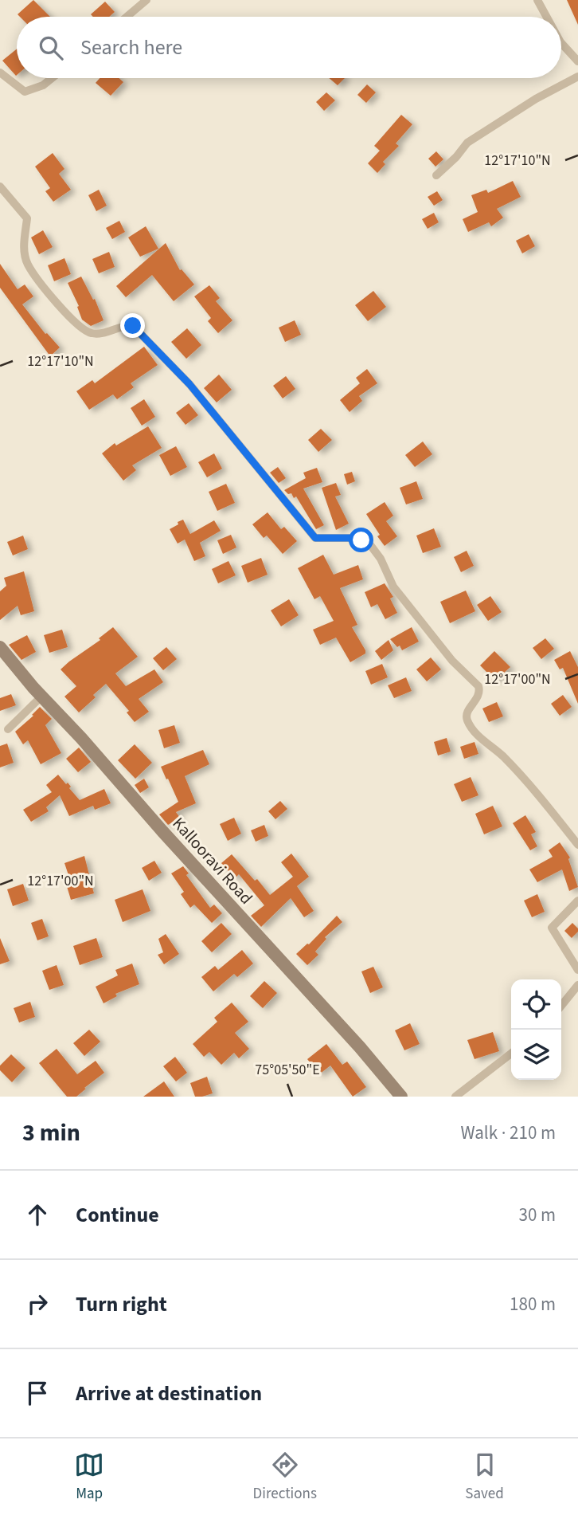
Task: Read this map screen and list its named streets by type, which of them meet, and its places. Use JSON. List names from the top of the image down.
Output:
{
  "streets": {
    "main road": ["Kallooravi Road"]
  },
  "page": {
    "search": "Search here",
    "heading": ["3 min", "Walk · 210 m"],
    "list": [
      ["Continue", "30 m"],
      ["Turn right", "180 m"],
      "Arrive at destination"
    ],
    "nav": ["Map", "Directions", "Saved"]
  },
  "coordinates": ["12°17'10\"N", "12°17'00\"N", "75°05'50\"E"]
}
